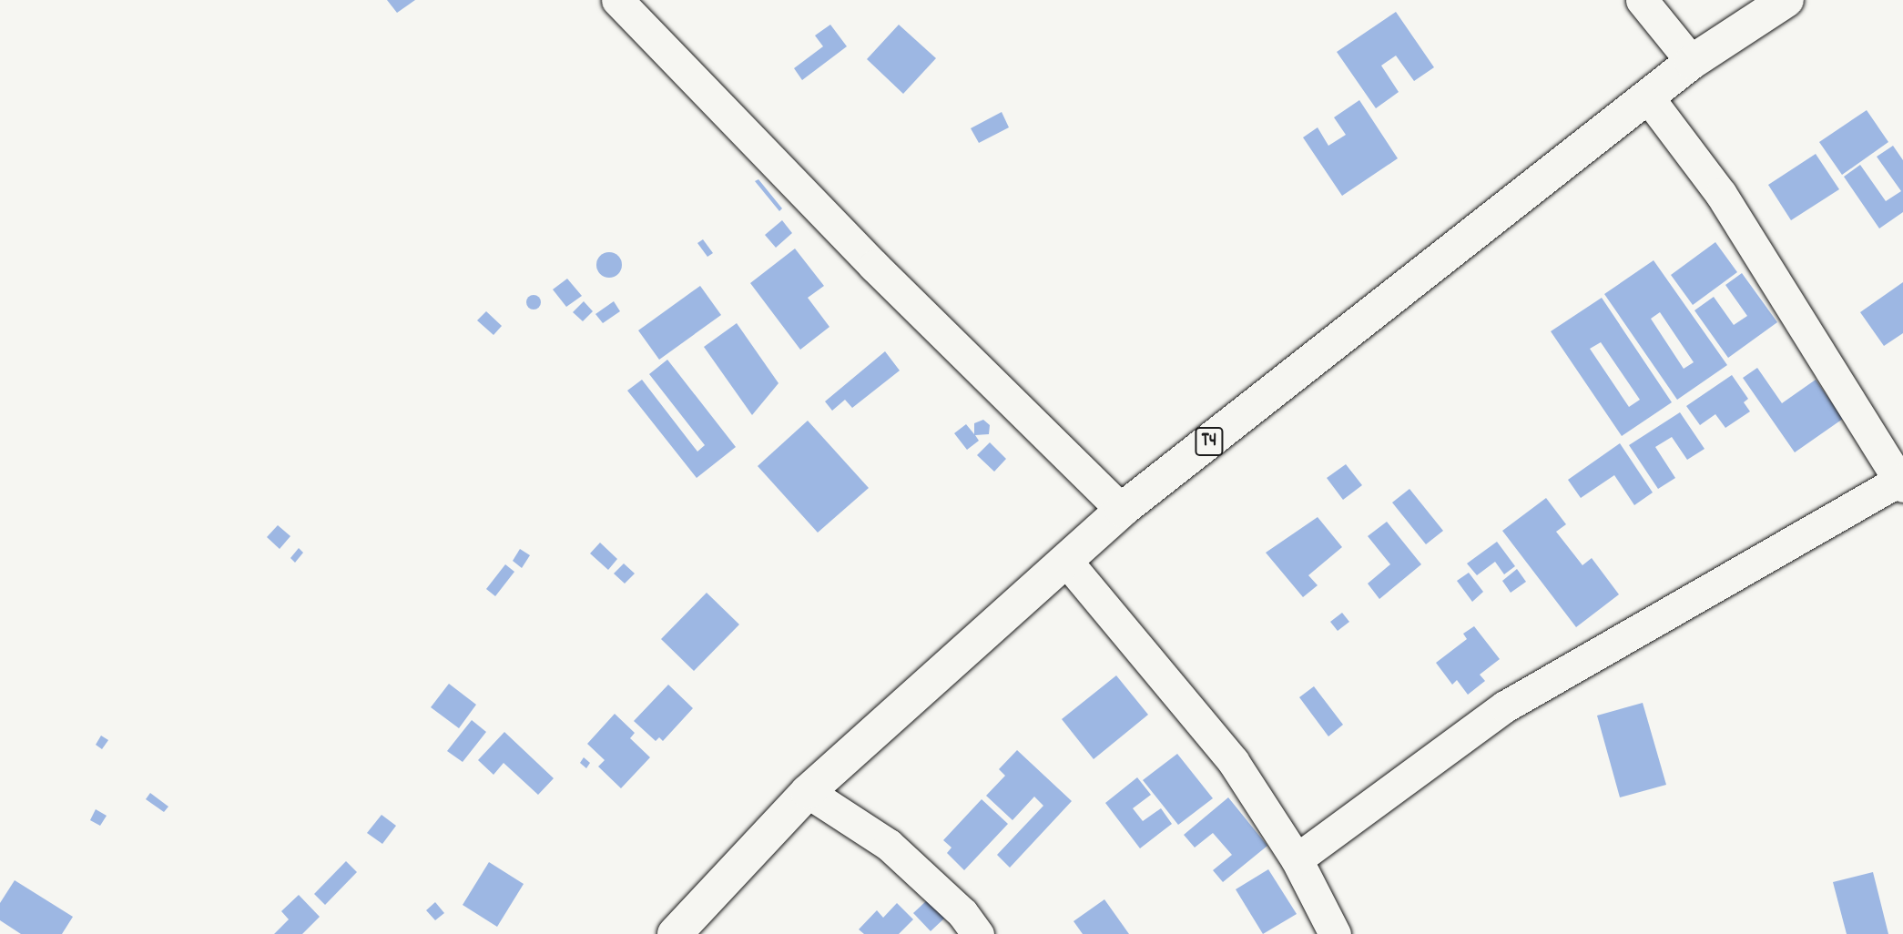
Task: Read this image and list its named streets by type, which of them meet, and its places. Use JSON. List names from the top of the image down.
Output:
{
  "streets": {
    "highway": ["T4"]
  }
}
